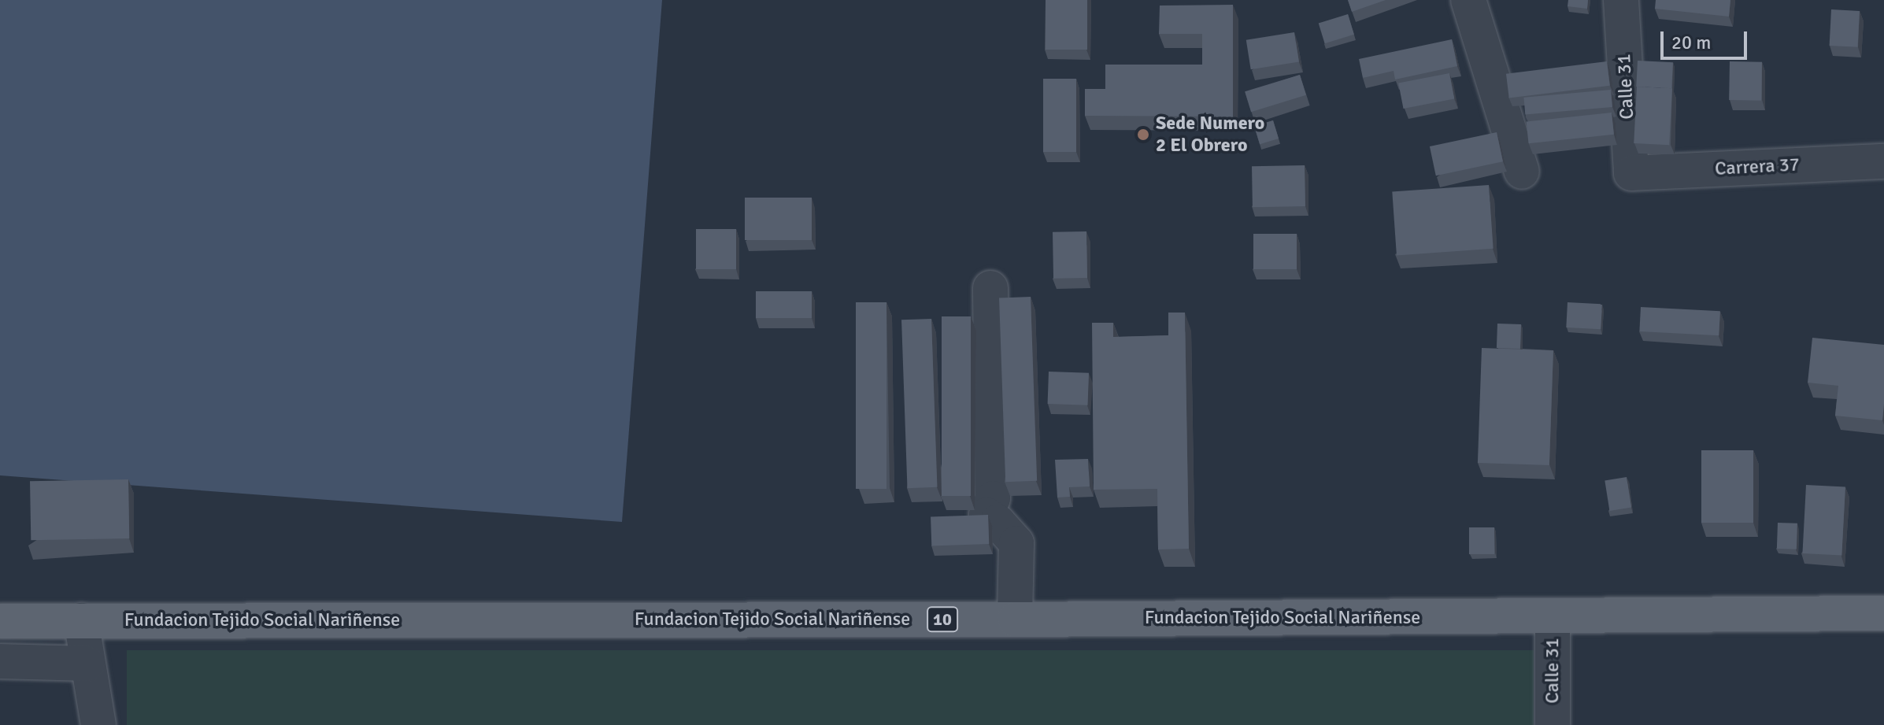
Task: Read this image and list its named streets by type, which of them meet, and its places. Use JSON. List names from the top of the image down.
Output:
{
  "streets": {
    "main road": ["Fundacion Tejido Social Nariñense", "10"],
    "street": ["Calle 31", "Carrera 37"]
  },
  "crossings": [
    ["Calle 31", "Carrera 37"],
    ["Calle 31", "Fundacion Tejido Social Nariñense"]
  ],
  "places": ["Sede Numero 2 El Obrero"],
  "scale_bar": "20 m"
}
